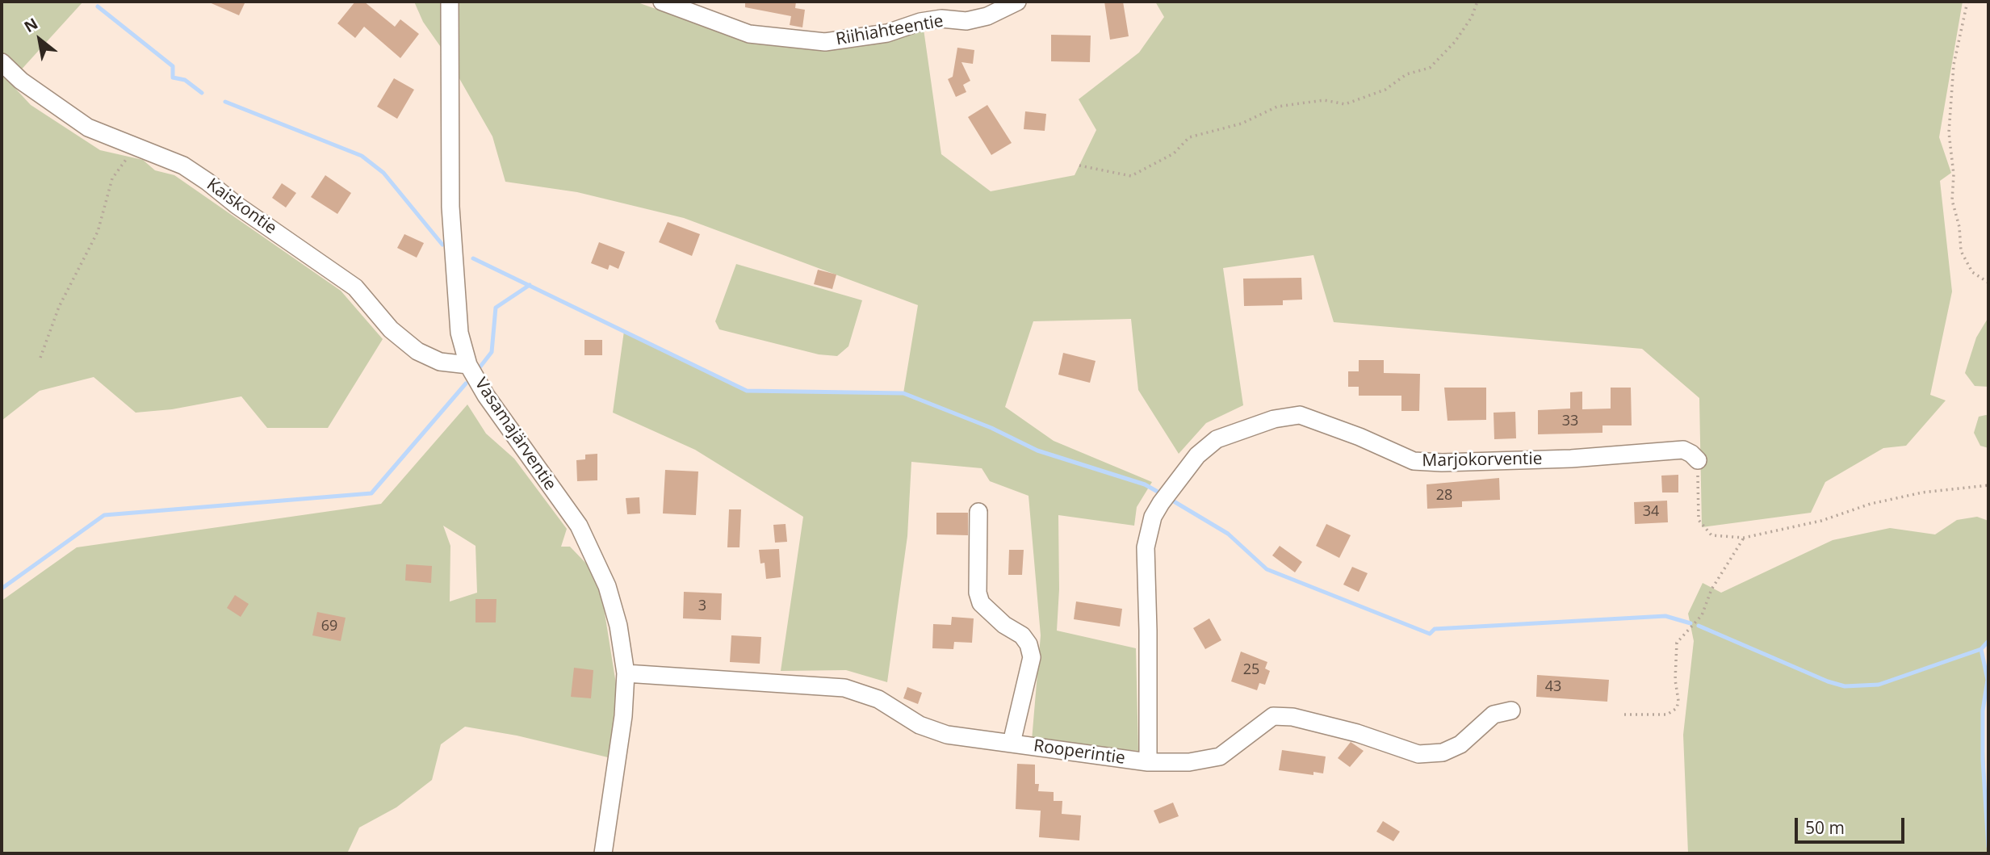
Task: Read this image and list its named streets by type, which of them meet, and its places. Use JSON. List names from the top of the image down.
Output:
{
  "streets": {
    "street": [
      "Riihiahteentie",
      "Kaiskontie",
      "Vasamajärventie",
      "Marjokorventie",
      "Rooperintie"
    ]
  },
  "crossings": [
    ["Kaiskontie", "Vasamajärventie"],
    ["Vasamajärventie", "Rooperintie"],
    ["Marjokorventie", "Rooperintie"]
  ],
  "house_numbers": [
    "33",
    "28",
    "34",
    "3",
    "69",
    "25",
    "43"
  ],
  "scale_bar": "50 m",
  "north": "top left"
}
